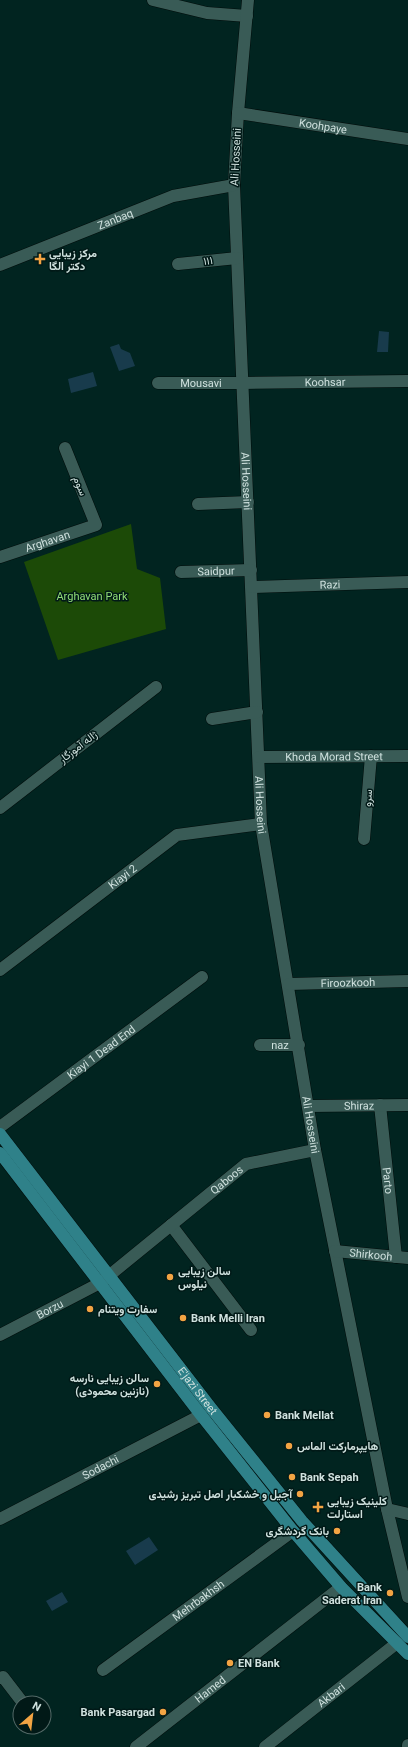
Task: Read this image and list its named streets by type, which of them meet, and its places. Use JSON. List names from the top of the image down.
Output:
{
  "streets": {
    "main road": ["E'jazi Street"],
    "street": [
      "Koohpaye",
      "Ali Hosseini",
      "Zanbaq",
      "۱۱۱",
      "Koohsar",
      "Mousavi",
      "سوم",
      "Arghavan",
      "Saidpur",
      "Razi",
      "ژاله آموزگار",
      "Khoda Morad Street",
      "سرو",
      "Kiayi 2",
      "Firoozkooh",
      "naz",
      "Kiayi 1 Dead End",
      "Shiraz",
      "Qaboos",
      "Parto",
      "Shirkooh",
      "Borzu",
      "Sodachi",
      "Mehrbakhsh",
      "Hamed",
      "Akbari"
    ]
  },
  "crossings": [
    ["Koohpaye", "Ali Hosseini"],
    ["Ali Hosseini", "Zanbaq"],
    ["Ali Hosseini", "۱۱۱"],
    ["Ali Hosseini", "Koohsar"],
    ["Ali Hosseini", "Mousavi"],
    ["Ali Hosseini", "Saidpur"],
    ["Ali Hosseini", "Razi"],
    ["Ali Hosseini", "Khoda Morad Street"],
    ["Ali Hosseini", "Kiayi 2"],
    ["Ali Hosseini", "Firoozkooh"],
    ["Ali Hosseini", "naz"],
    ["Ali Hosseini", "Shiraz"],
    ["Ali Hosseini", "Qaboos"],
    ["Ali Hosseini", "Shirkooh"],
    ["Koohsar", "Mousavi"],
    ["سوم", "Arghavan"],
    ["Khoda Morad Street", "سرو"],
    ["Shiraz", "Parto"],
    ["Qaboos", "Borzu"],
    ["Qaboos", "E'jazi Street"],
    ["Parto", "Shirkooh"],
    ["Borzu", "E'jazi Street"],
    ["E'jazi Street", "Sodachi"],
    ["E'jazi Street", "Mehrbakhsh"],
    ["E'jazi Street", "Hamed"],
    ["E'jazi Street", "Akbari"]
  ],
  "parks": ["Arghavan Park"],
  "places": {
    "health": ["مرکز زیبایی دکتر الگا", "کلینیک زیبایی استارلت"],
    "other": [
      "سالن زیبایی نیلوس",
      "سفارت ویتنام",
      "Bank Melli Iran",
      "سالن زیبایی نارسه (نازنین محمودی)",
      "Bank Mellat",
      "هایپرمارکت الماس",
      "Bank Sepah",
      "آجیل و خشکبار اصل تبریز رشیدی",
      "بانک گردشگری",
      "Bank Saderat Iran",
      "EN Bank",
      "Bank Pasargad"
    ]
  },
  "north": "top right"
}
